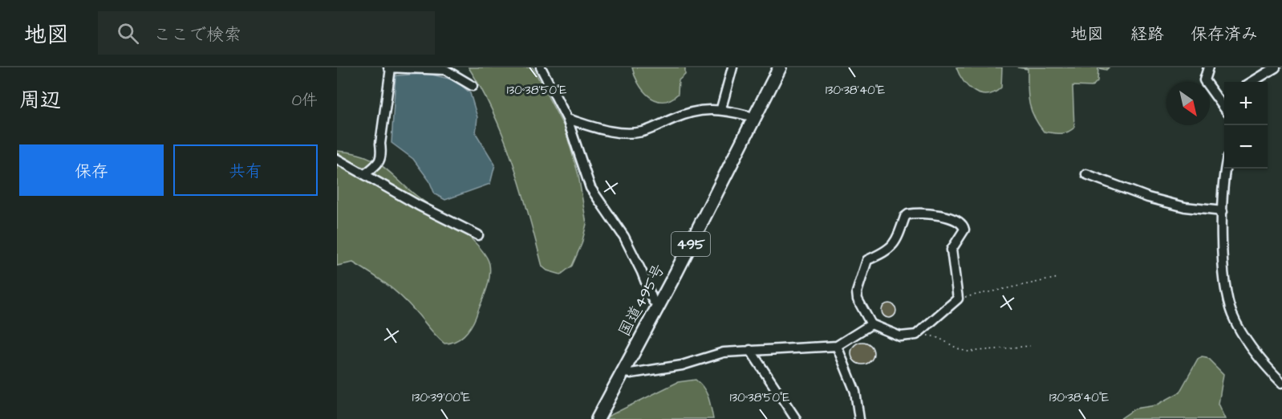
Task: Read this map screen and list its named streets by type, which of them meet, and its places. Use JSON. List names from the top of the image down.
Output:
{
  "streets": {
    "highway": ["495", "国道495号"]
  },
  "north": "bottom right",
  "page": {
    "header": "地図",
    "search": "ここで検索",
    "nav": ["地図", "経路", "保存済み"],
    "heading": ["周辺", "0件"],
    "map_buttons": ["+", "−"],
    "buttons": ["保存", "共有"]
  },
  "coordinates": ["130°38'50\"E", "130°38'40\"E", "130°39'00\"E"]
}
